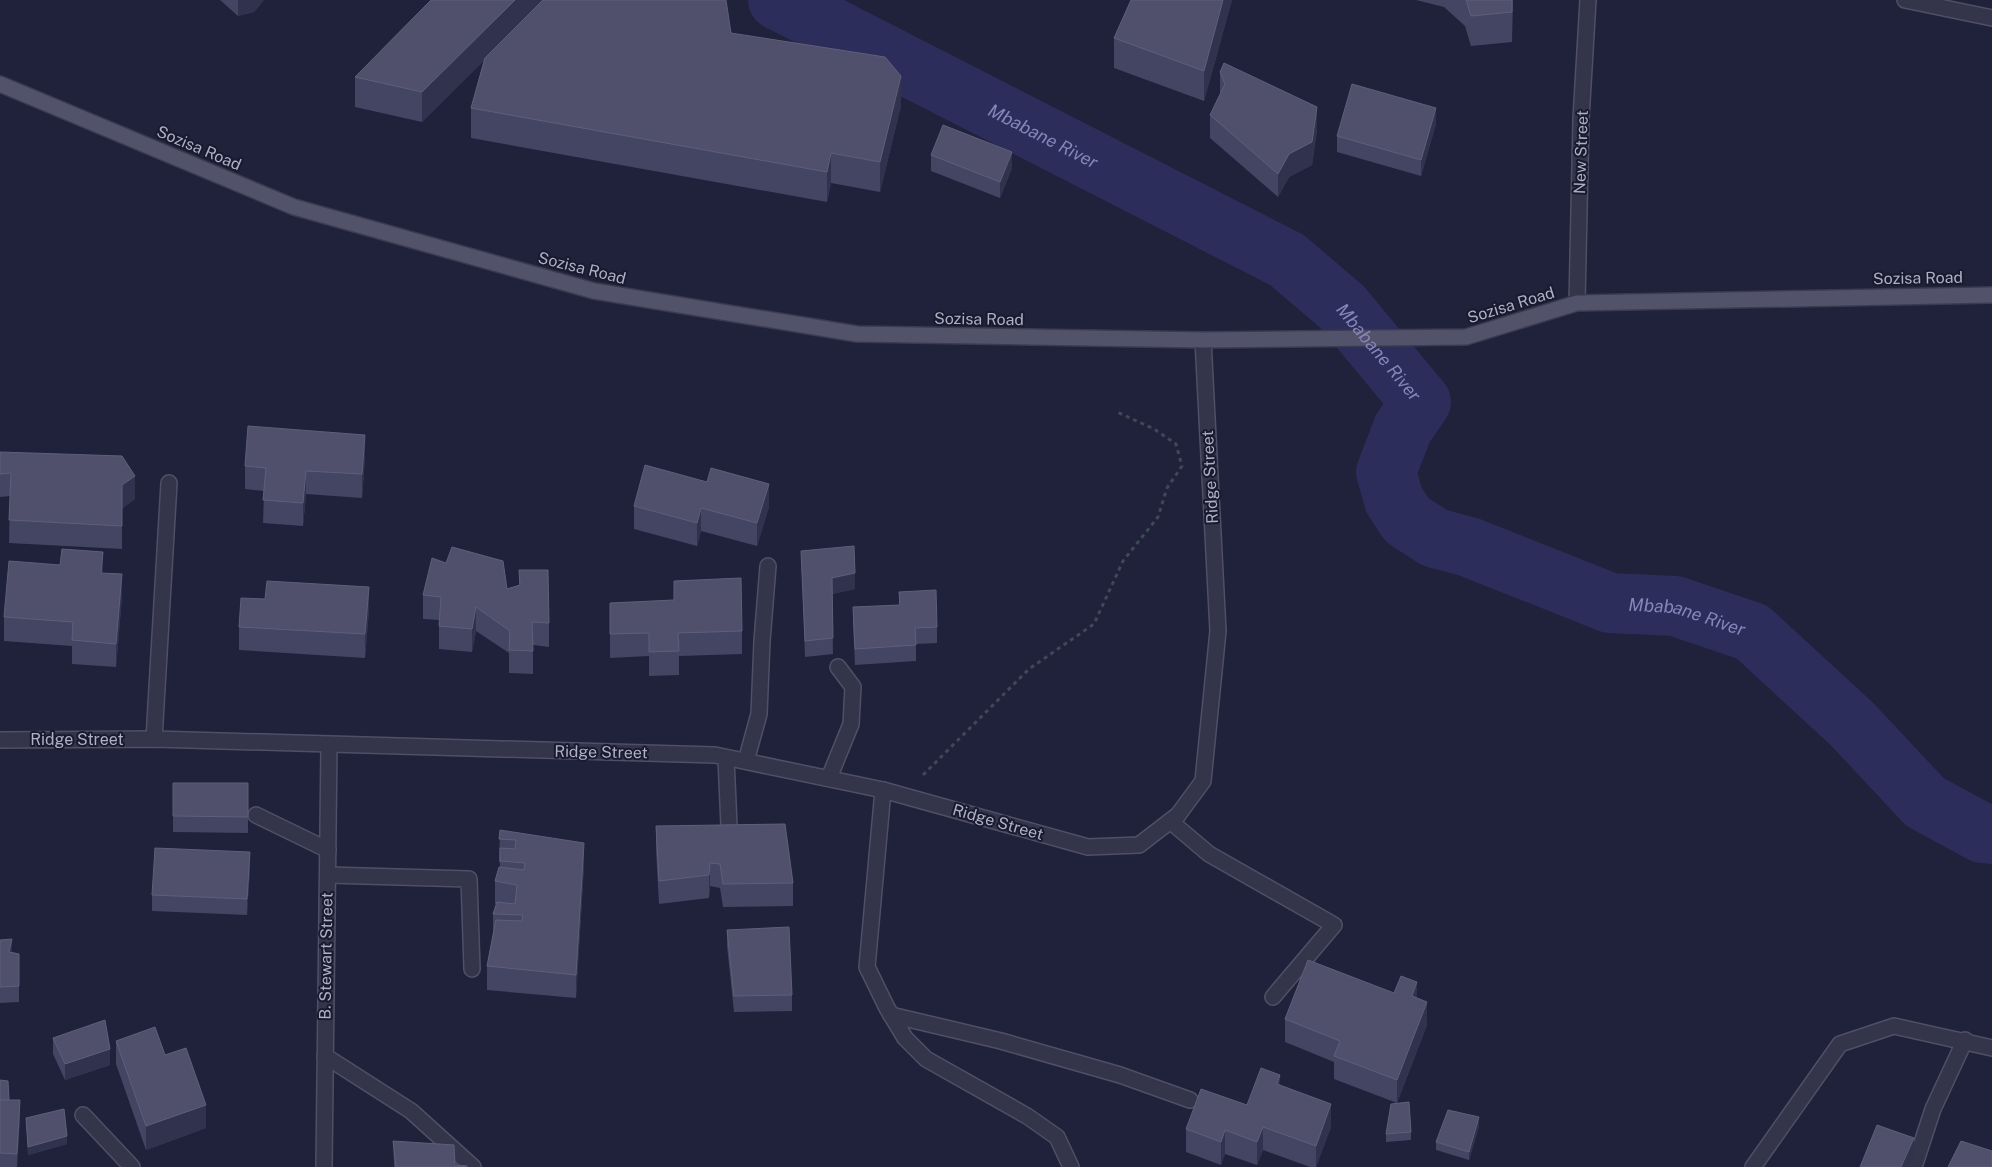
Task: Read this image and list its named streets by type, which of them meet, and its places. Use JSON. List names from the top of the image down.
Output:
{
  "streets": {
    "main road": ["Sozisa Road"],
    "street": ["New Street", "Ridge Street", "B. Stewart Street"]
  },
  "crossings": [
    ["Sozisa Road", "New Street"],
    ["Sozisa Road", "Ridge Street"],
    ["Ridge Street", "B. Stewart Street"]
  ],
  "water": ["Mbabane River"]
}
